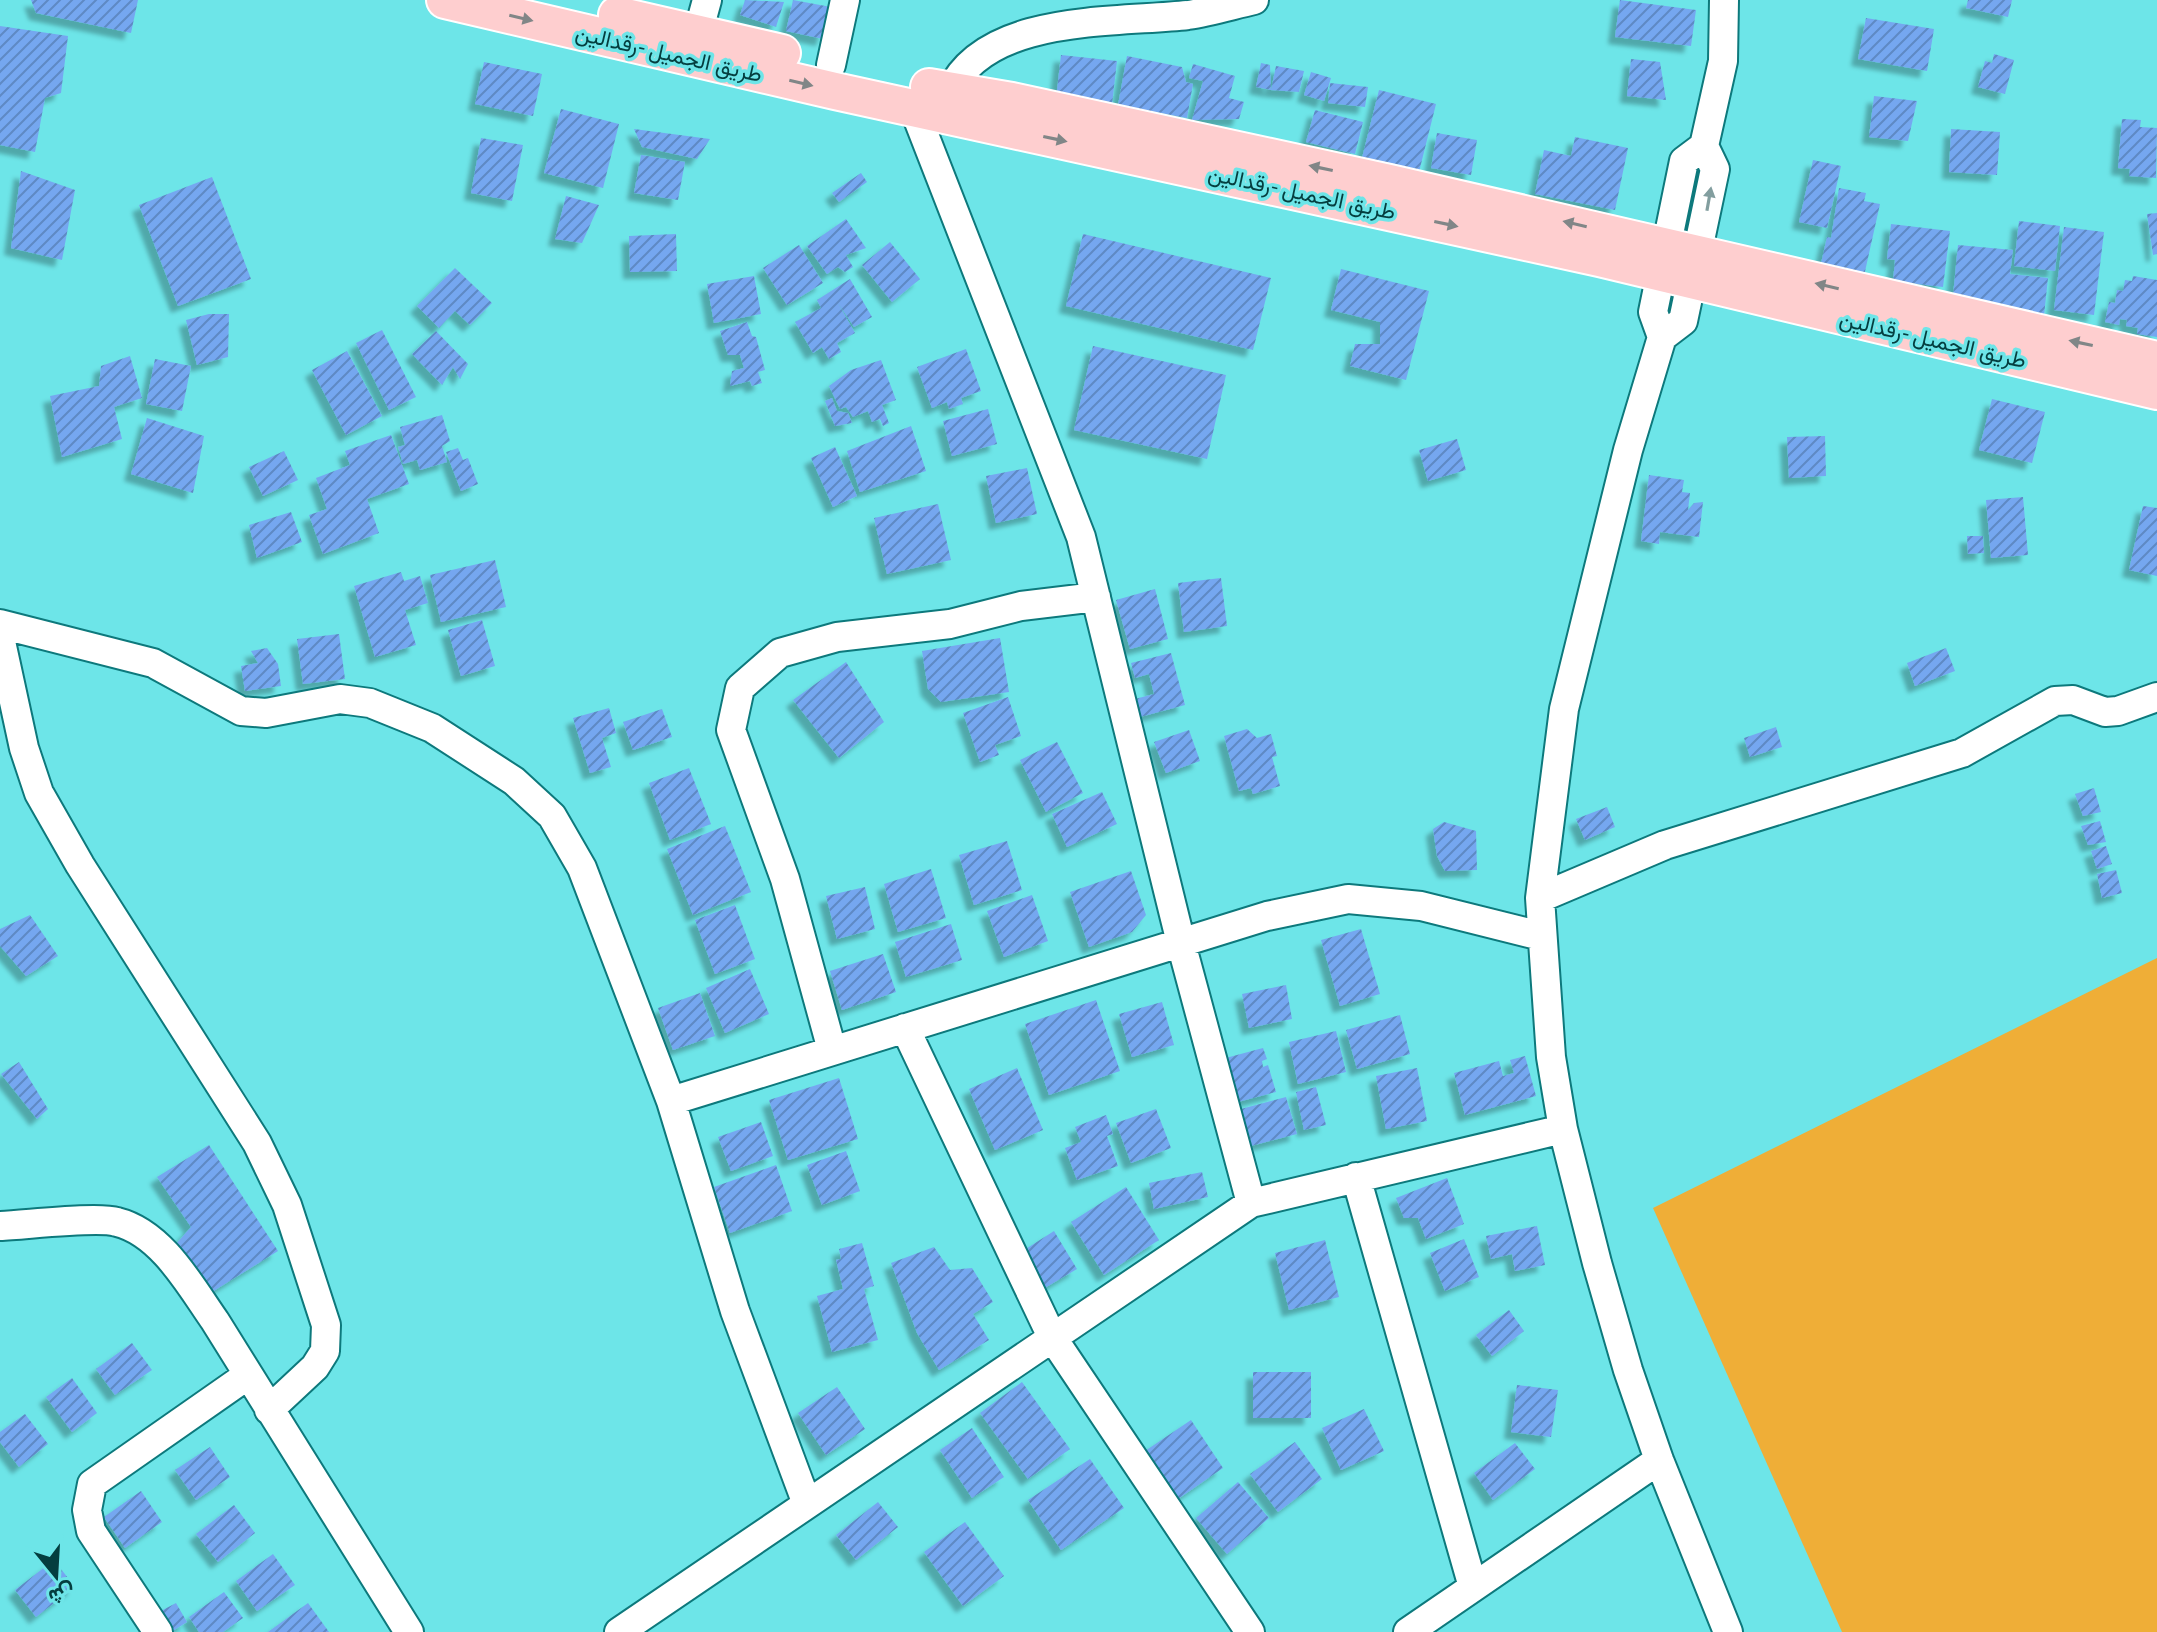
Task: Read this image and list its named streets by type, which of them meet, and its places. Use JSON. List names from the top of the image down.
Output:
{
  "streets": {
    "main road": ["طريق الجميل -رقدالين"]
  },
  "north": "bottom"
}
